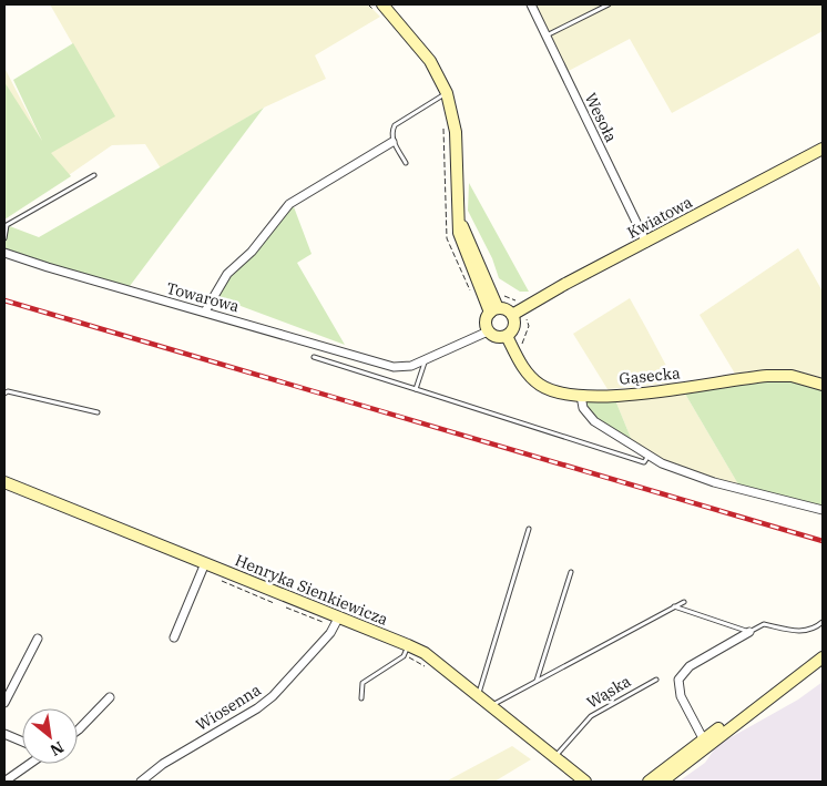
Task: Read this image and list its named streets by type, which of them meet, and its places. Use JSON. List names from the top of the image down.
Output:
{
  "streets": {
    "main road": ["Kwiatowa", "Gąsecka", "Henryka Sienkiewicza"],
    "street": ["Wesoła", "Towarowa", "Wiosenna"],
    "lane": ["Wąska"]
  },
  "crossings": [
    ["Wesoła", "Kwiatowa"],
    ["Kwiatowa", "Gąsecka"],
    ["Henryka Sienkiewicza", "Wąska"],
    ["Henryka Sienkiewicza", "Wiosenna"]
  ],
  "north": "bottom right"
}
